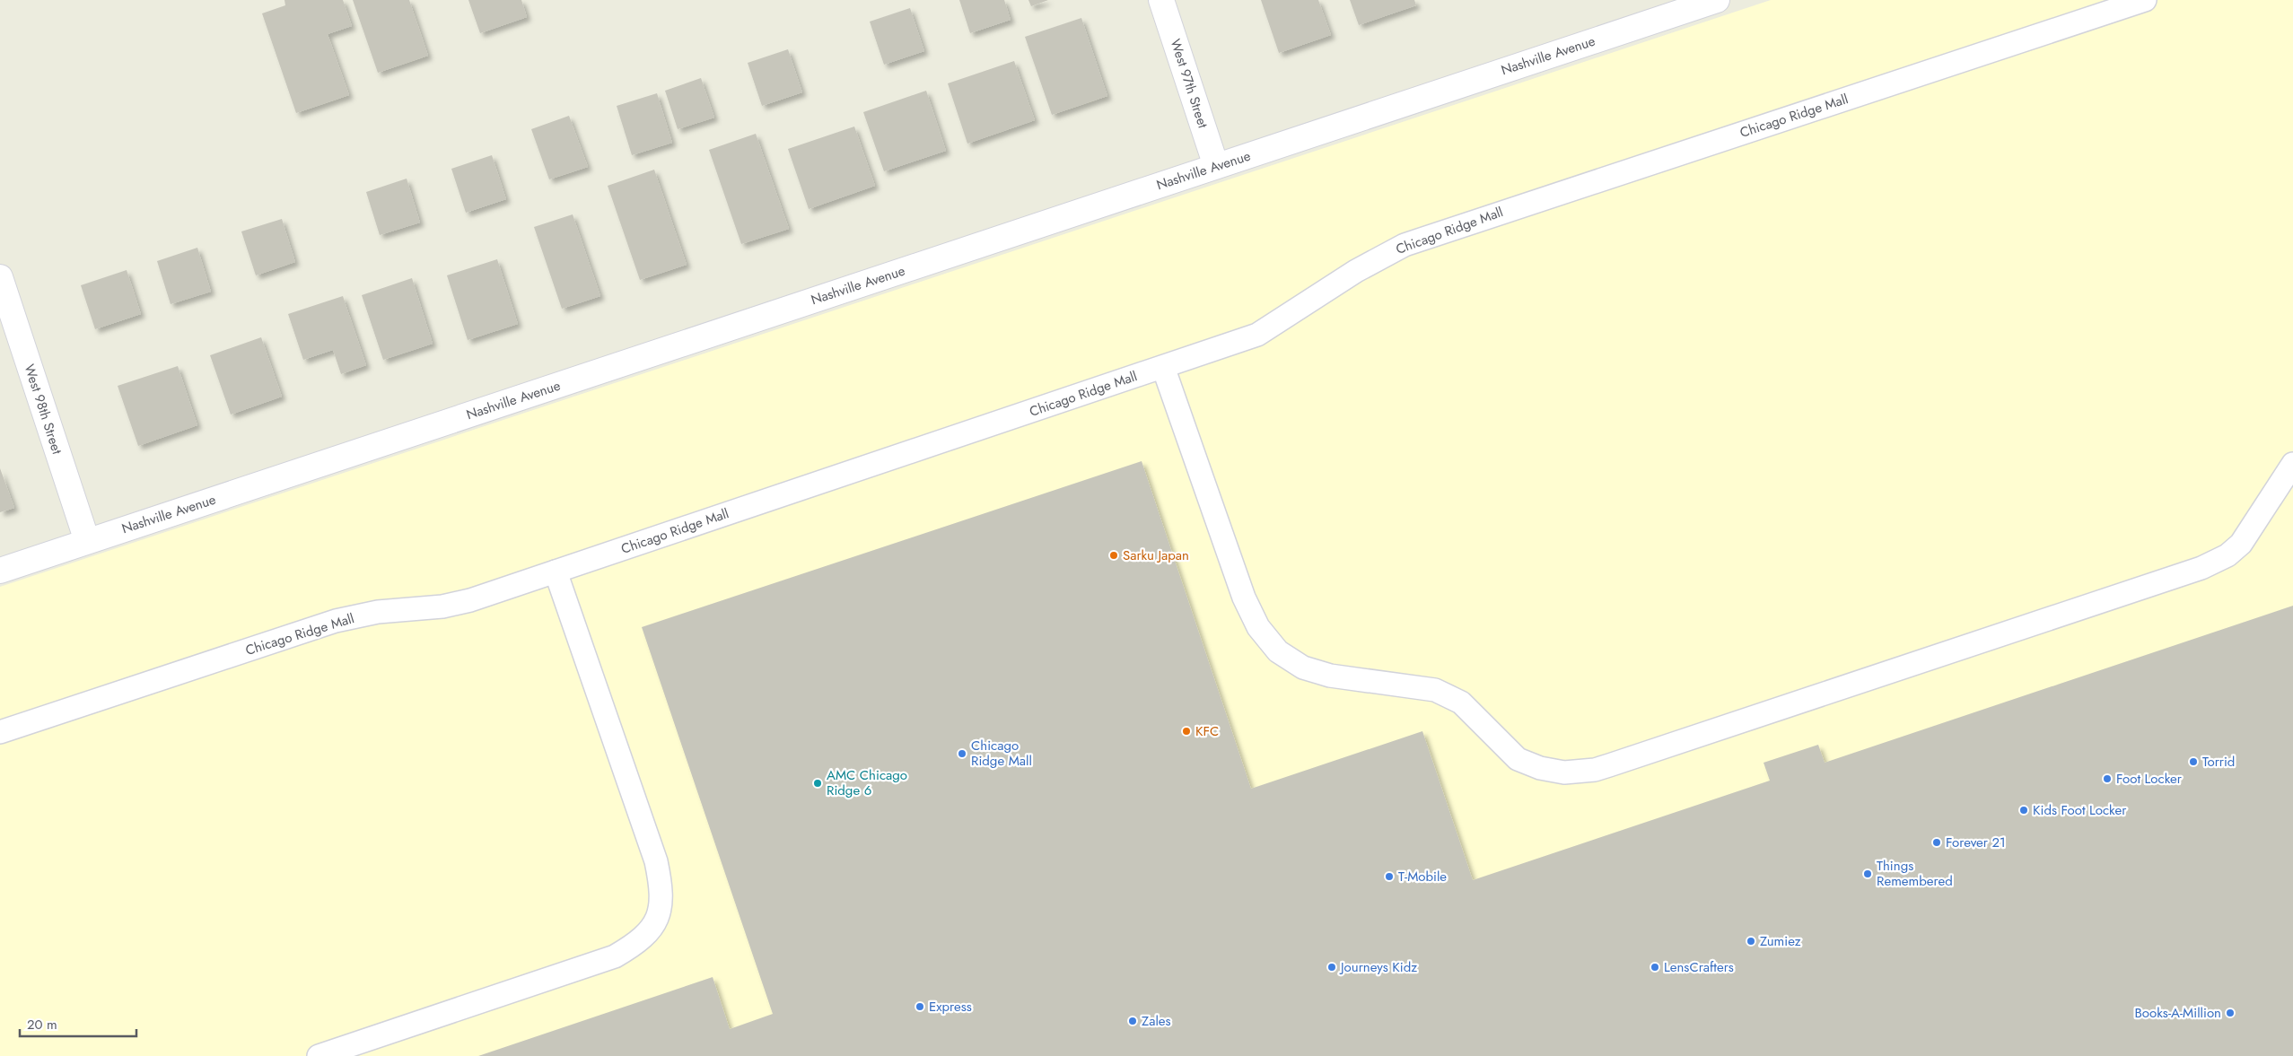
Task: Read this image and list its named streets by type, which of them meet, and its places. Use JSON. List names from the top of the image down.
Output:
{
  "streets": {
    "street": ["Nashville Avenue", "West 97th Street", "West 98th Street"],
    "lane": ["Chicago Ridge Mall"]
  },
  "crossings": [
    ["Nashville Avenue", "West 97th Street"],
    ["Nashville Avenue", "West 98th Street"]
  ],
  "places": [
    "Sarku Japan",
    "KFC",
    "Chicago Ridge Mall",
    "Torrid",
    "Foot Locker",
    "AMC Chicago Ridge 6",
    "Kids Foot Locker",
    "Forever 21",
    "Things Remembered",
    "T-Mobile",
    "Zumiez",
    "Journeys Kidz",
    "LensCrafters",
    "Express",
    "Books-A-Million",
    "Zales"
  ],
  "scale_bar": "20 m"
}
